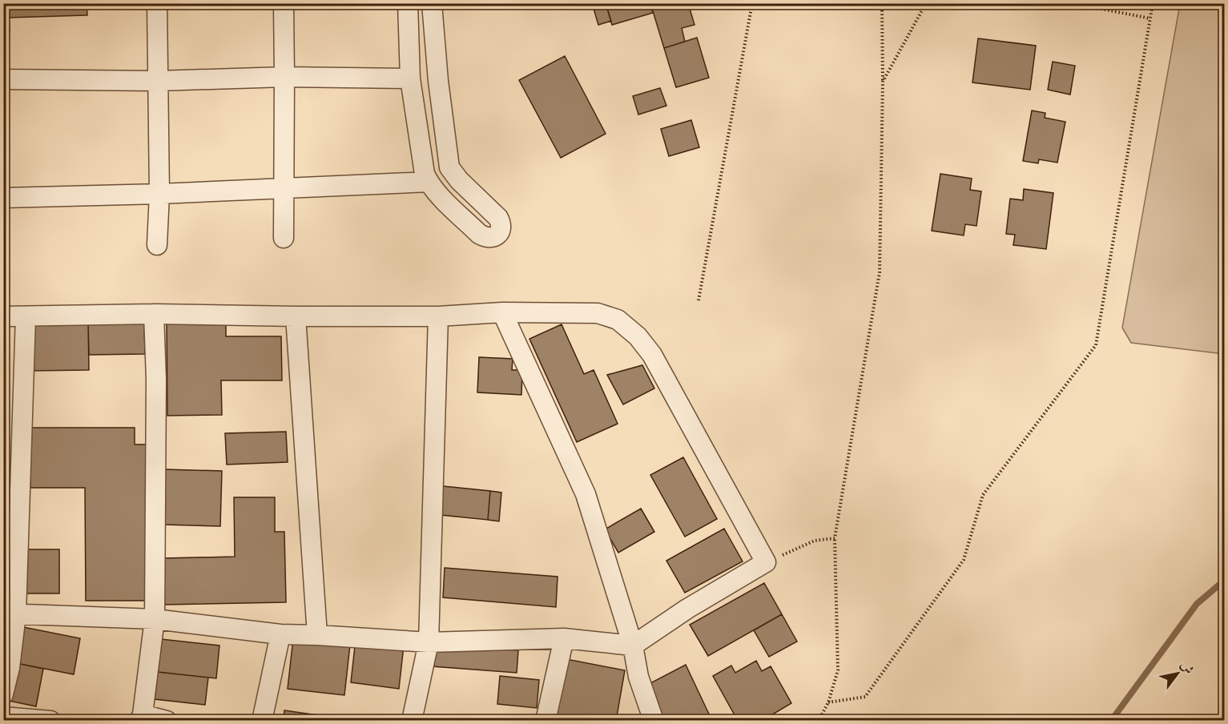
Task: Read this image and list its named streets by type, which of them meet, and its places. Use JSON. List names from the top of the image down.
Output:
{
  "north": "top right"
}
